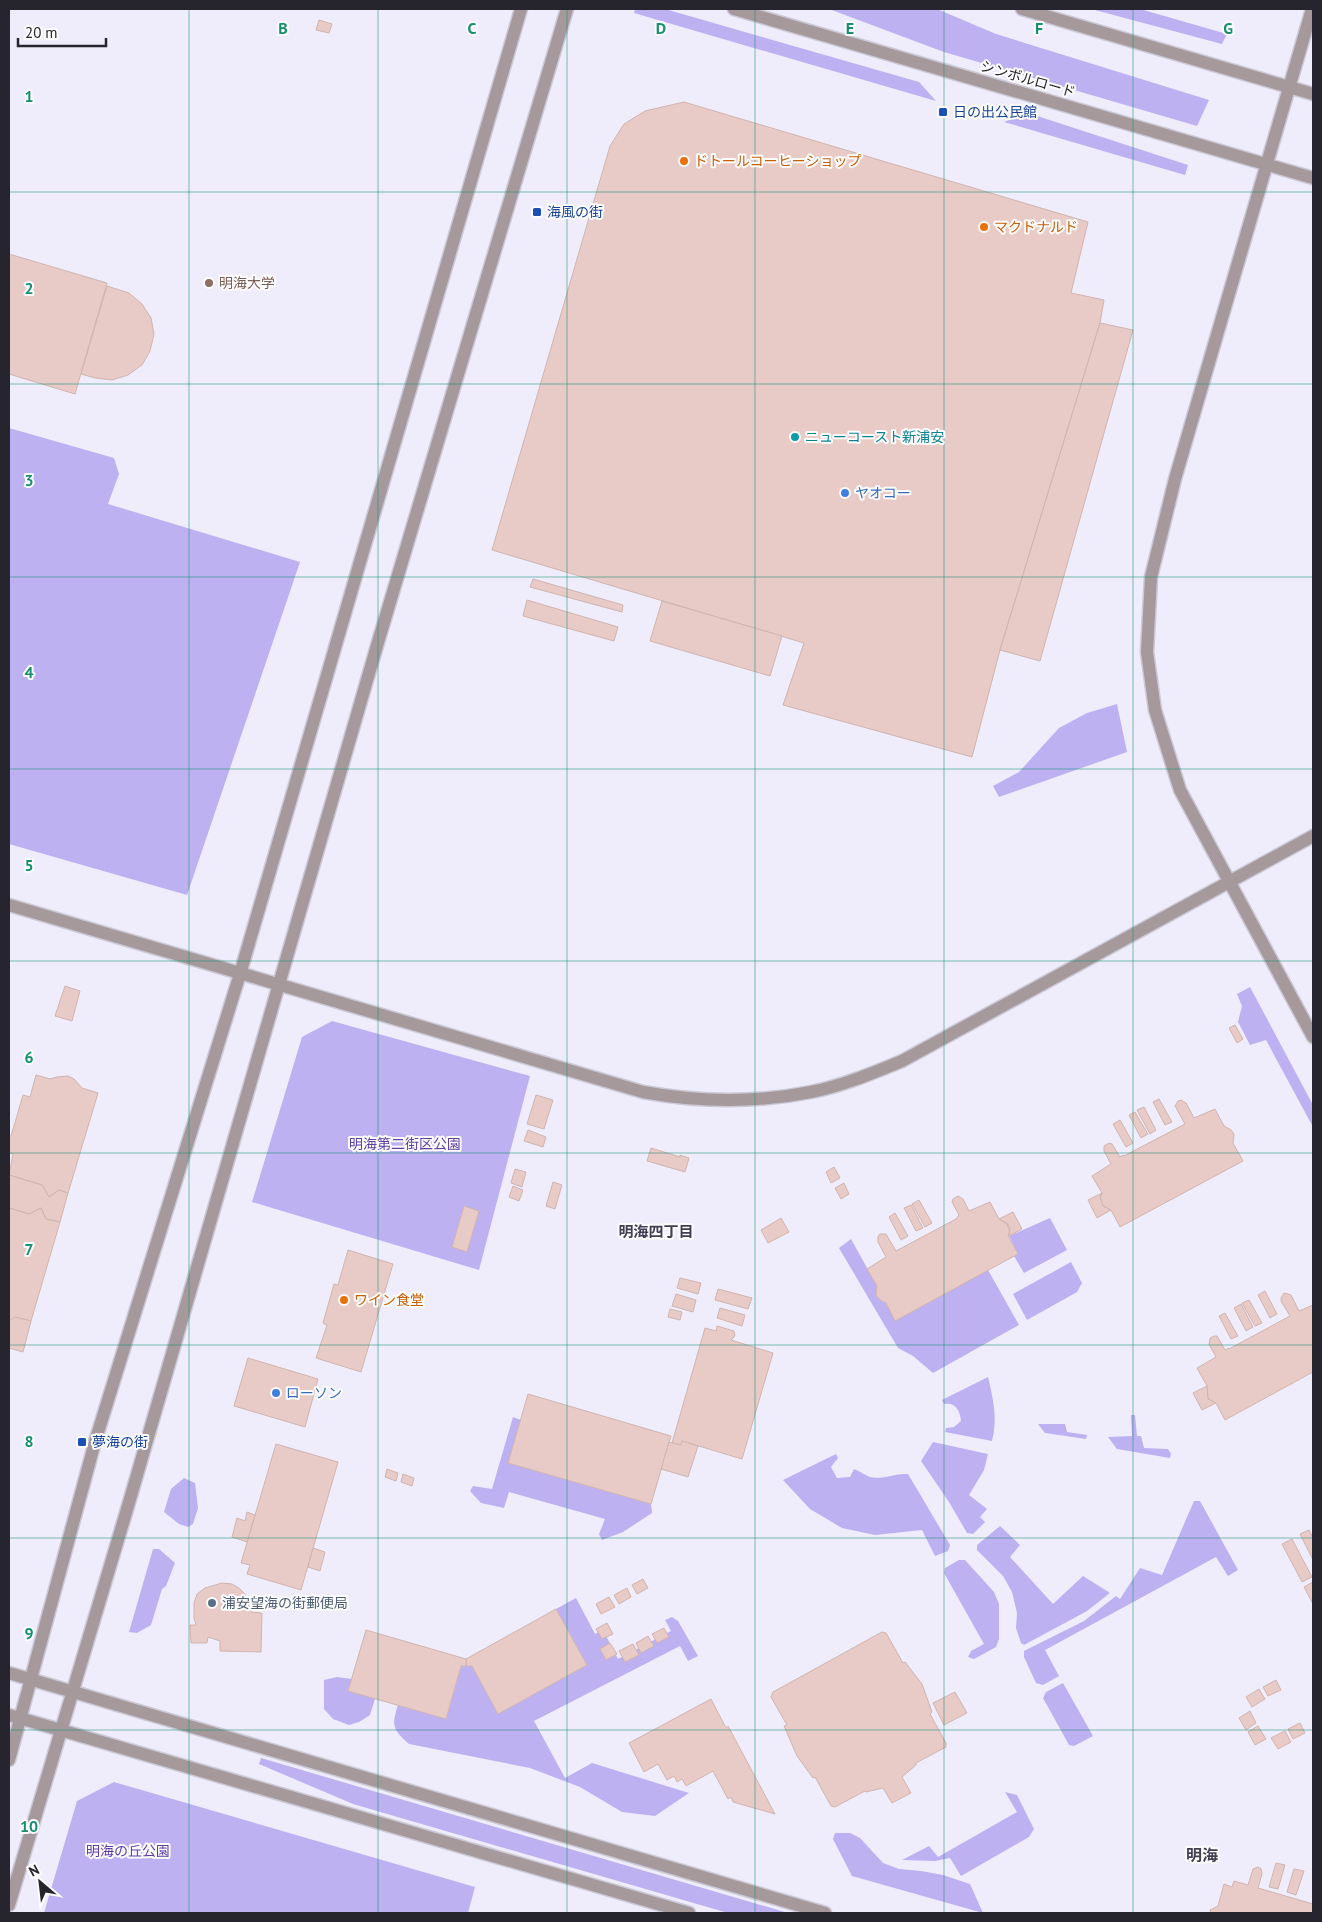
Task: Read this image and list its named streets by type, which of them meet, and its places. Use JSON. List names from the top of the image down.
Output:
{
  "streets": {
    "street": ["シンボルロード"]
  },
  "districts": ["明海四丁目", "明海"],
  "parks": ["明海第二街区公園", "明海の丘公園"],
  "places": {
    "transit": ["日の出公民館", "海風の街", "夢海の街"],
    "other": [
      "ドトールコーヒーショップ",
      "マクドナルド",
      "明海大学",
      "ニューコースト新浦安",
      "ヤオコー",
      "ワイン食堂",
      "ローソン",
      "浦安望海の街郵便局"
    ]
  },
  "scale_bar": "20 m",
  "north": "top left",
  "grid": {
    "columns": [
      "B",
      "C",
      "D",
      "E",
      "F",
      "G"
    ],
    "rows": [
      "1",
      "2",
      "3",
      "4",
      "5",
      "6",
      "7",
      "8",
      "9",
      "10"
    ]
  }
}
